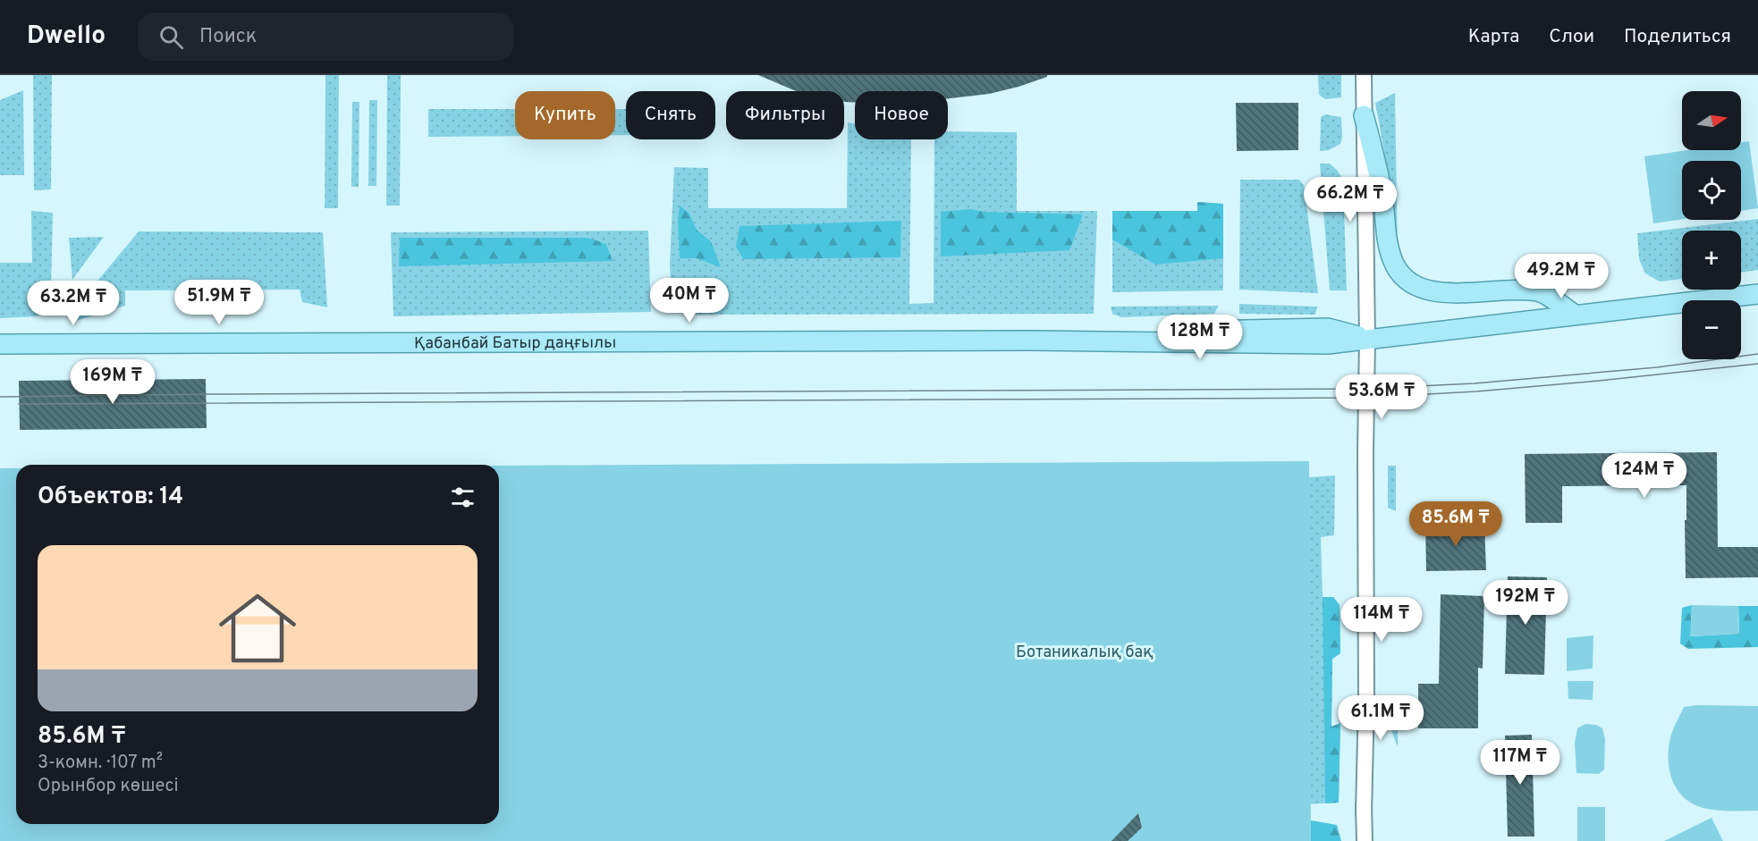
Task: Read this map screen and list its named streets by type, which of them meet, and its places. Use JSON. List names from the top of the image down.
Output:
{
  "streets": {
    "main road": ["Қабанбай Батыр даңғылы"]
  },
  "parks": ["Ботаникалық бақ"],
  "north": "right",
  "page": {
    "header": "Dwello",
    "search": "Поиск",
    "nav": ["Карта", "Слои", "Поделиться"],
    "map_buttons": ["+", "−"],
    "chip": [
      "Купить",
      "Снять",
      "Фильтры",
      "Новое"
    ],
    "price": [
      "66.2M ₸",
      "49.2M ₸",
      "40M ₸",
      "51.9M ₸",
      "63.2M ₸",
      "128M ₸",
      "169M ₸",
      "53.6M ₸",
      "124M ₸",
      "85.6M ₸",
      "192M ₸",
      "114M ₸",
      "61.1M ₸",
      "117M ₸"
    ],
    "heading": "Объектов: 14",
    "list": [
      {
        "name": "85.6M ₸",
        "note": "3-комн. · 107 m² · Орынбор көшесі"
      }
    ]
  }
}
